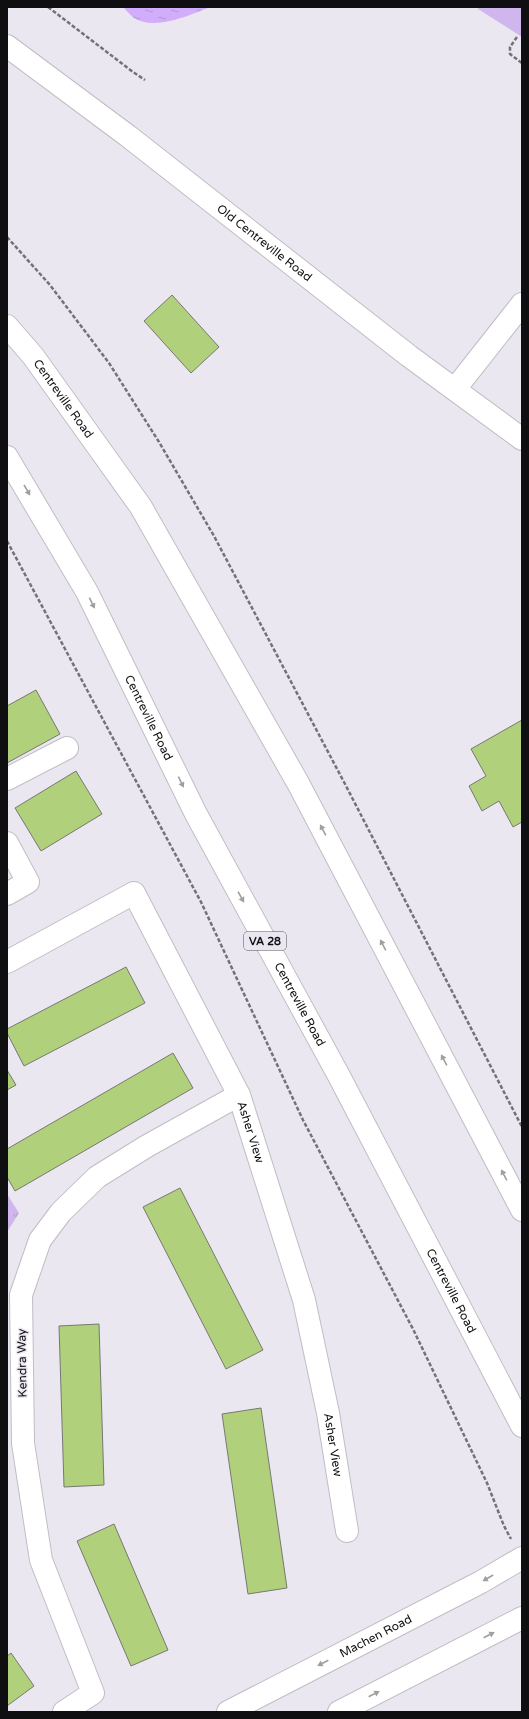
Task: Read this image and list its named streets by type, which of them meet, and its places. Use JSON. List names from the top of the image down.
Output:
{
  "streets": {
    "main road": [
      "Old Centreville Road",
      "Centreville Road",
      "VA 28",
      "Asher View",
      "Kendra Way",
      "Machen Road"
    ]
  },
  "crossings": [
    ["Asher View", "Kendra Way"]
  ]
}
